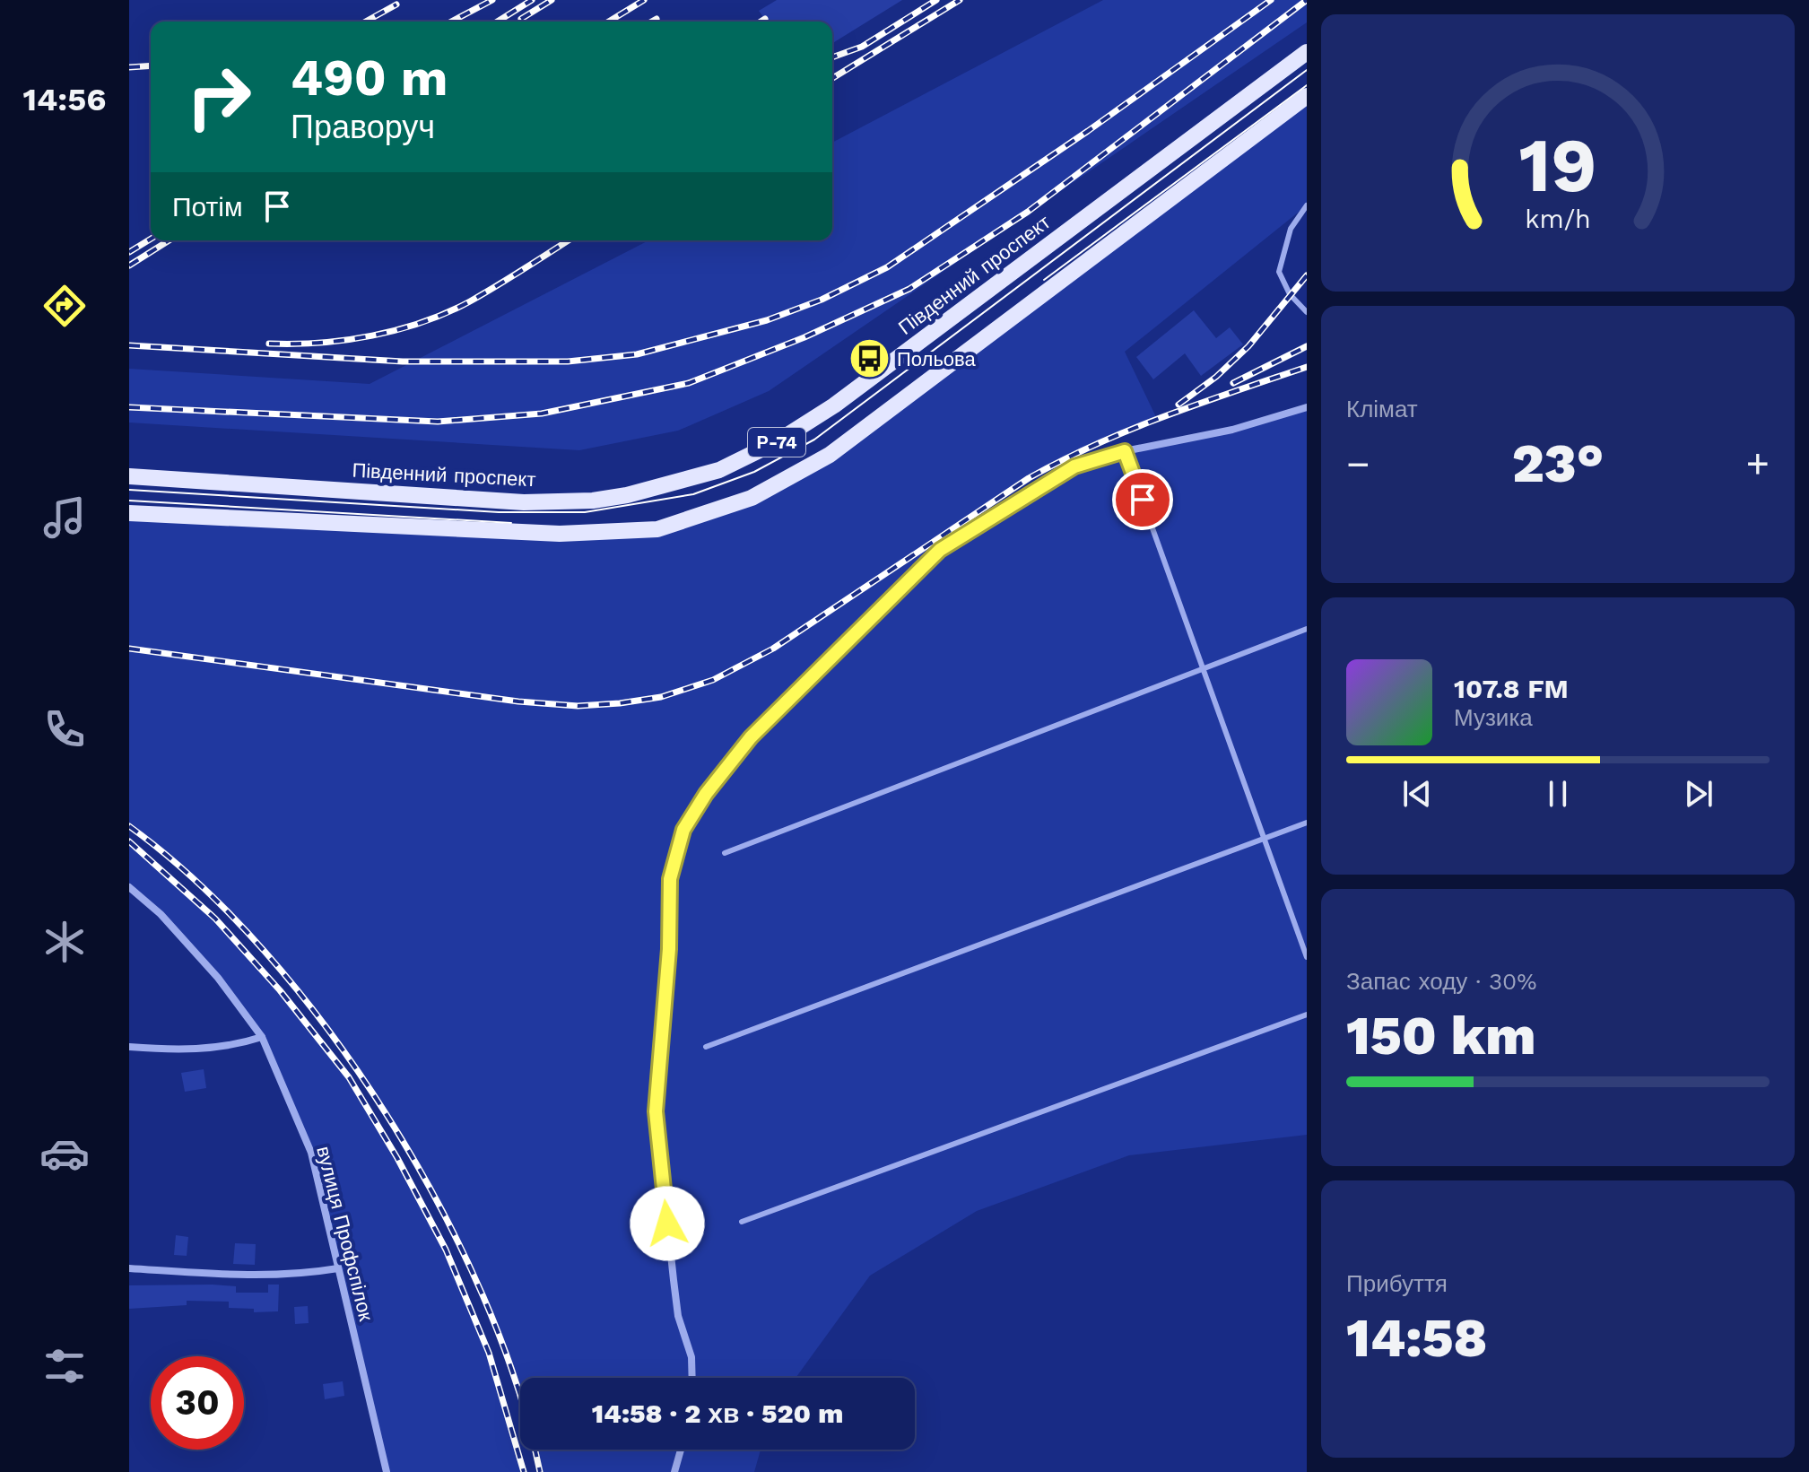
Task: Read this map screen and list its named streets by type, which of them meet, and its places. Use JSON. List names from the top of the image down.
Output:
{
  "streets": {
    "main road": ["Південний проспект", "Р-74"],
    "street": ["вулиця Профспілок"]
  },
  "places": {
    "bus stop": ["Польова"]
  },
  "page": {
    "tabs": "14:56",
    "turn": ["490 m", "Праворуч"],
    "then": "Потім",
    "tile": [
      "Клімат",
      ["Запас ходу · 30%", "150 km"],
      ["Прибуття", "14:58"]
    ],
    "heat": ["−", "23°", "+"],
    "song": ["107.8 FM", "Музика"],
    "limit": "30",
    "trip": "14:58 · 2 хв · 520 m",
    "gauge": ["19", "km/h"]
  }
}
